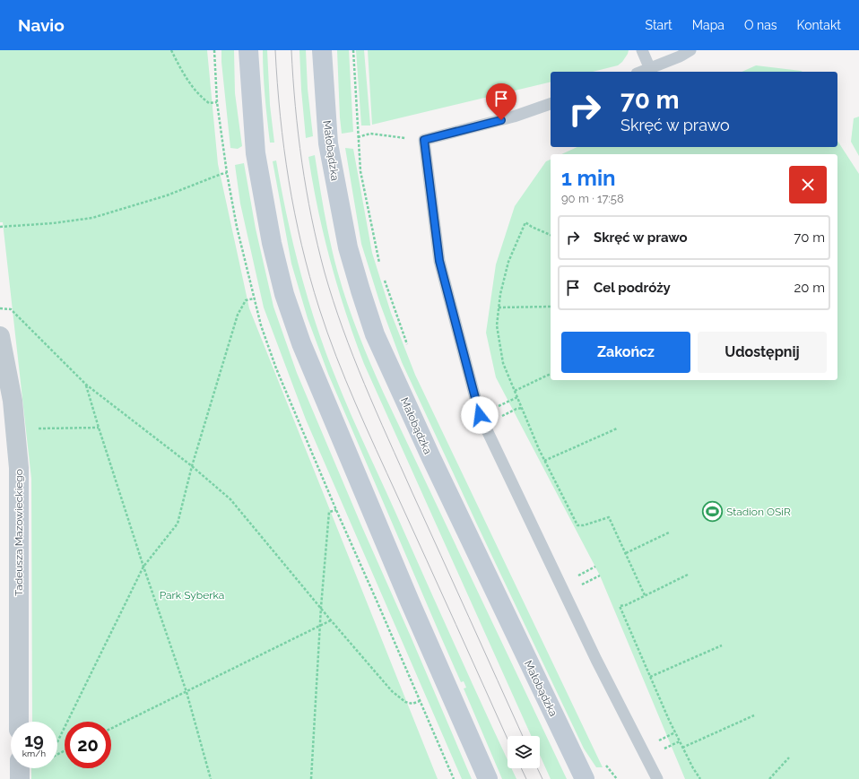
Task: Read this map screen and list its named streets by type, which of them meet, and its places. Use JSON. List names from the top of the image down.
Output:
{
  "streets": {
    "street": ["Małobądzka", "Tadeusza Mazowieckiego"]
  },
  "parks": ["Park Syberka"],
  "places": {
    "sports": ["Stadion OSiR"]
  },
  "page": {
    "header": "Navio",
    "nav": [
      "Start",
      "Mapa",
      "O nas",
      "Kontakt"
    ],
    "turn": ["70 m", "Skręć w prawo"],
    "heading": ["1 min", "90 m · 17:58"],
    "list": [
      {
        "name": "Skręć w prawo",
        "value": "70 m"
      },
      {
        "name": "Cel podróży",
        "value": "20 m"
      }
    ],
    "buttons": ["Zakończ", "Udostępnij"],
    "speed": "19 km/h",
    "limit": "20"
  }
}
